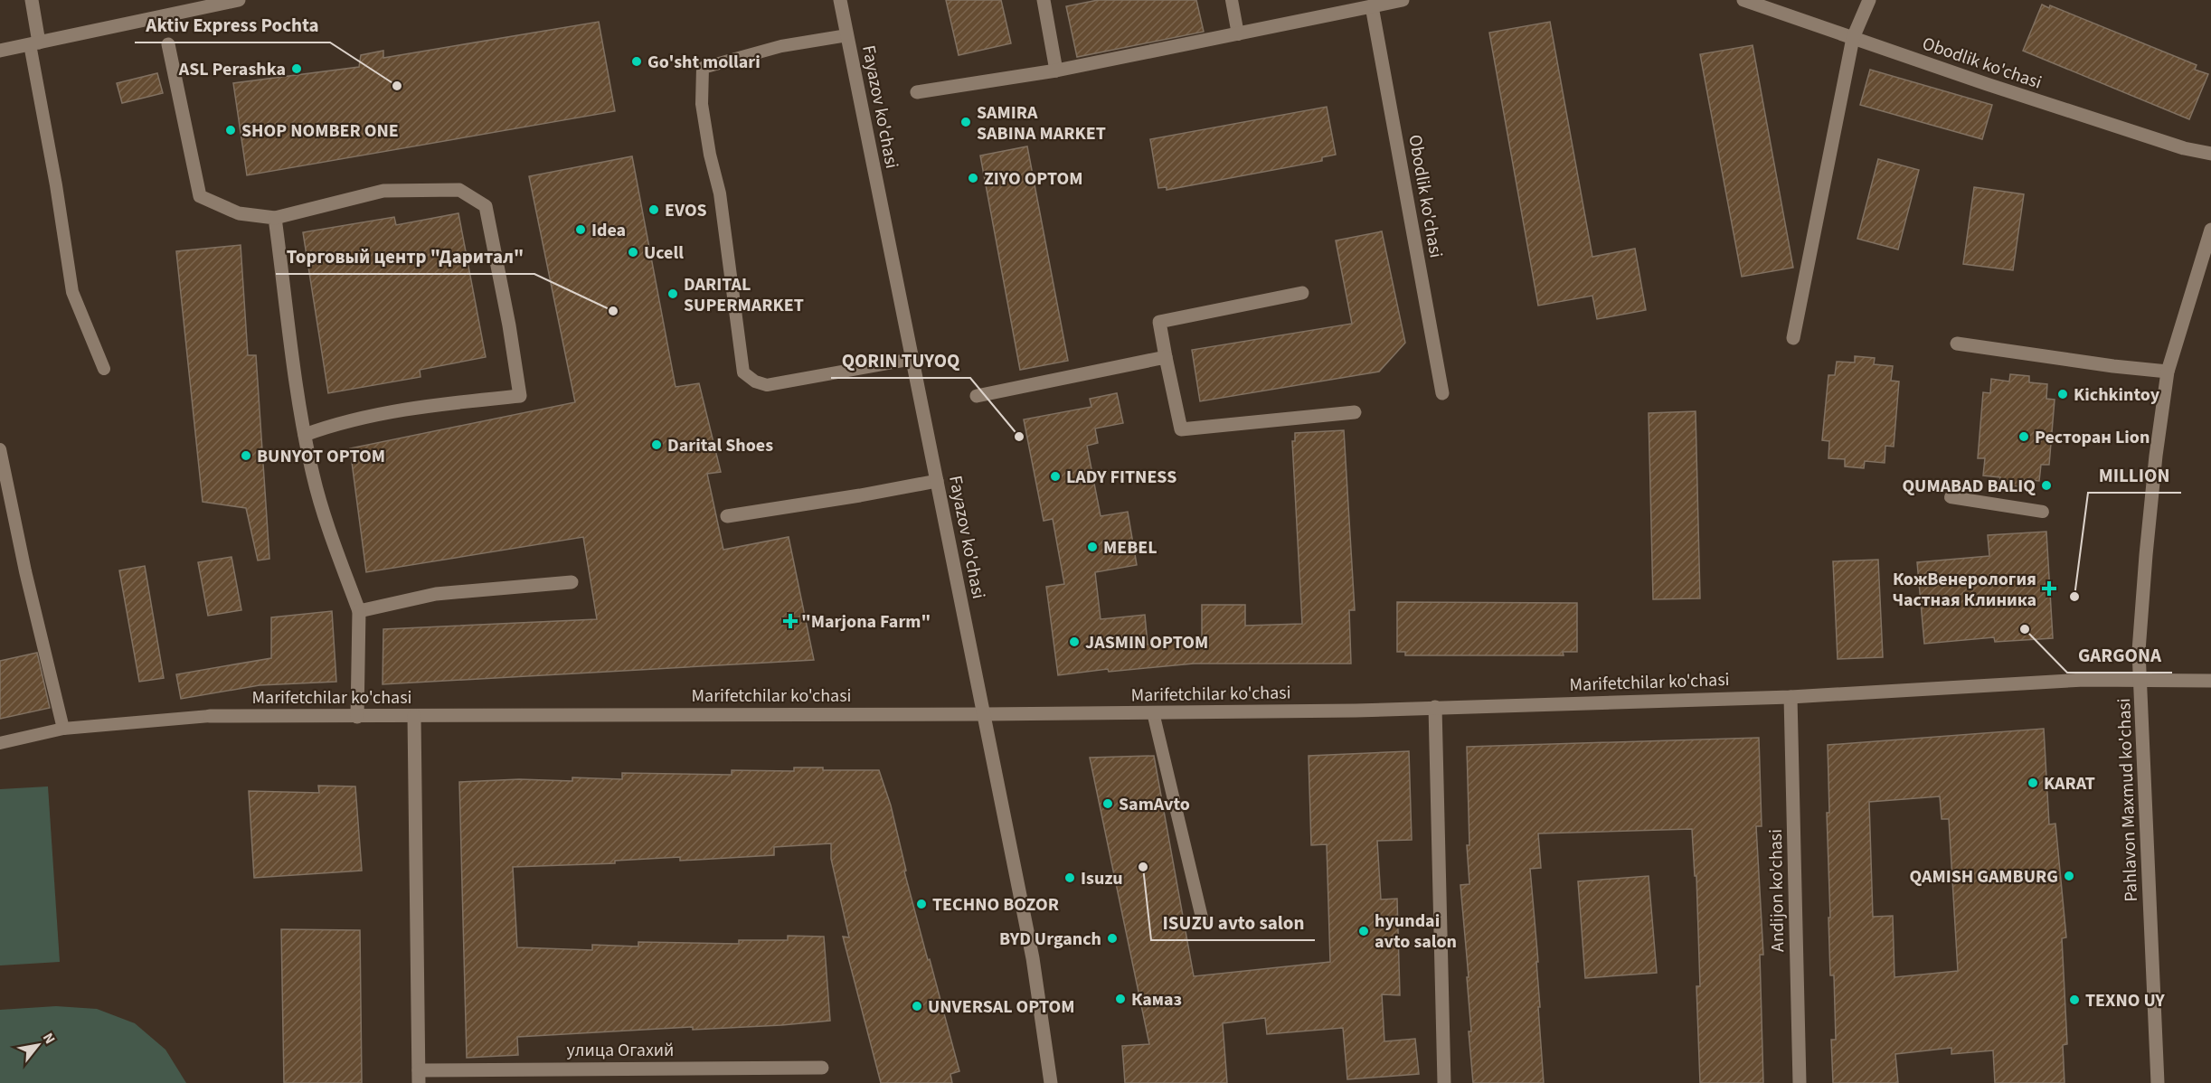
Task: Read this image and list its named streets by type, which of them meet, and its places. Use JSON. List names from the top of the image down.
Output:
{
  "streets": {
    "street": [
      "Obodlik ko'chasi",
      "Fayazov ko'chasi",
      "Marifetchilar ko'chasi",
      "Pahlavon Maxmud ko'chasi",
      "Andijon ko'chasi",
      "улица Огахий"
    ]
  },
  "crossings": [
    ["Fayazov ko'chasi", "Marifetchilar ko'chasi"],
    ["Marifetchilar ko'chasi", "Pahlavon Maxmud ko'chasi"],
    ["Marifetchilar ko'chasi", "Andijon ko'chasi"],
    ["Marifetchilar ko'chasi", "улица Огахий"]
  ],
  "places": {
    "other": [
      "Go'sht mollari",
      "ASL Perashka",
      "Aktiv Express Pochta",
      "SAMIRA SABINA MARKET",
      "SHOP NOMBER ONE",
      "ZIYO OPTOM",
      "EVOS",
      "Idea",
      "Ucell",
      "DARITAL SUPERMARKET",
      "Торговый центр \"Даритал\"",
      "Kichkintoy",
      "QORIN TUYOQ",
      "Ресторан Lion",
      "Darital Shoes",
      "BUNYOT OPTOM",
      "LADY FITNESS",
      "QUMABAD BALIQ",
      "MEBEL",
      "MILLION",
      "GARGONA",
      "JASMIN OPTOM",
      "KARAT",
      "SamAvto",
      "ISUZU avto salon",
      "QAMISH GAMBURG",
      "Isuzu",
      "TECHNO BOZOR",
      "hyundai avto salon",
      "BYD Urganch",
      "Камаз",
      "TEXNO UY",
      "UNVERSAL OPTOM"
    ],
    "health": ["КожВенерология Частная Клиника", "\"Marjona Farm\""]
  },
  "north": "top right"
}
